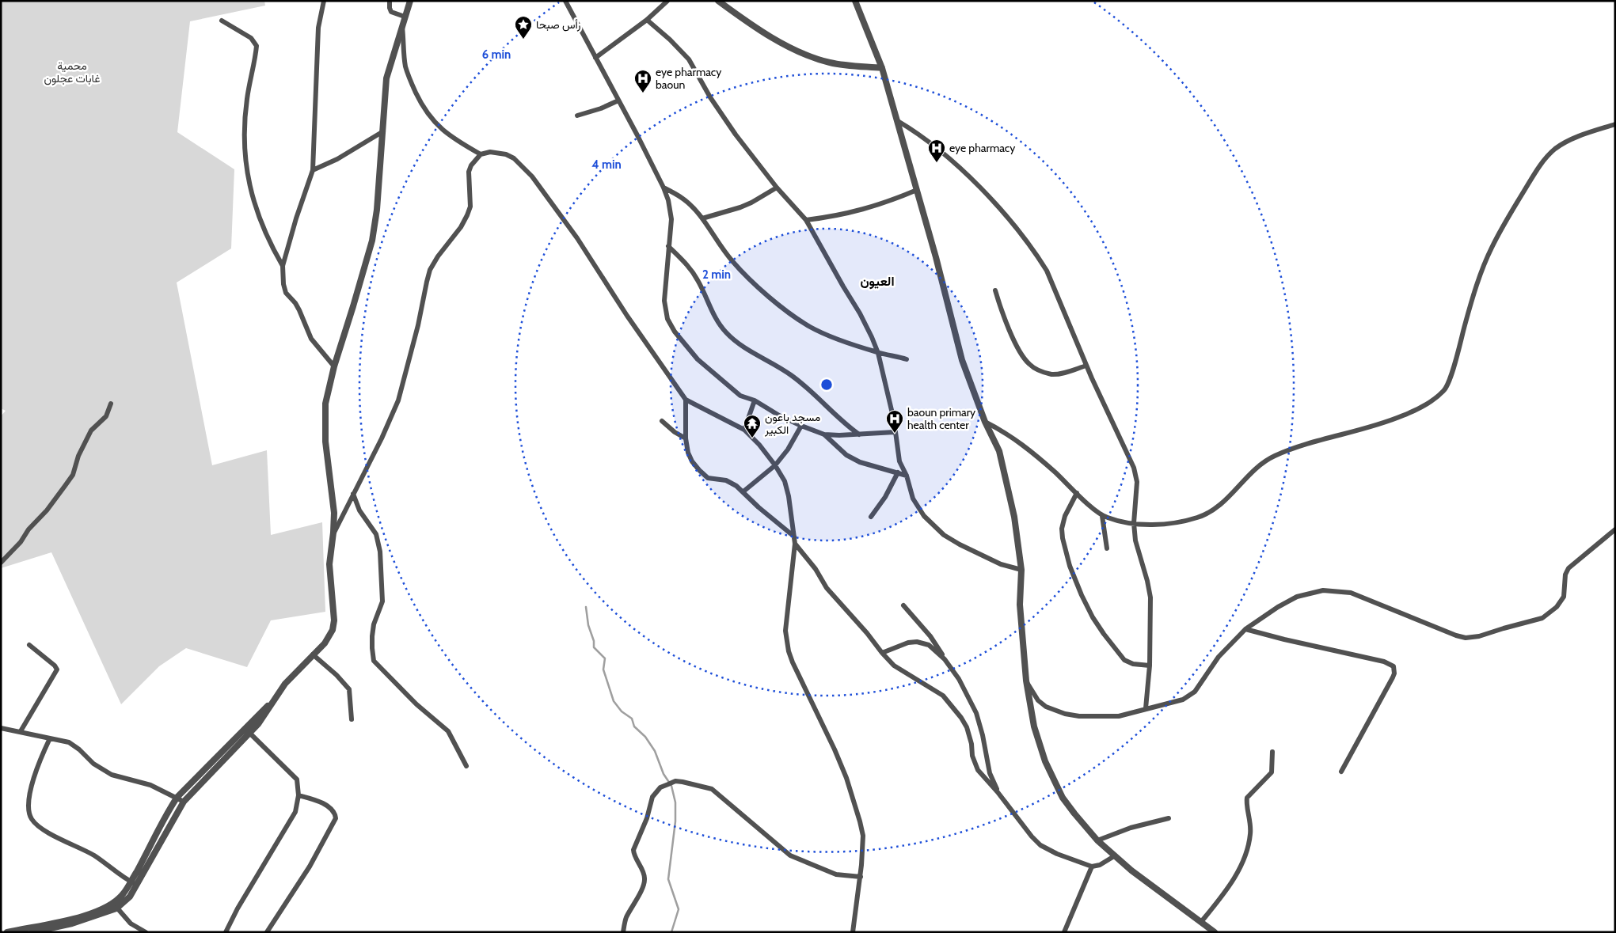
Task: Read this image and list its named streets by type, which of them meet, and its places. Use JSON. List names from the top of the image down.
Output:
{
  "districts": ["العيون"],
  "parks": ["محمية غابات عجلون"],
  "places": {
    "place": ["رأس صبحا"],
    "hospital": ["eye pharmacy baoun", "eye pharmacy", "baoun primary health center"],
    "temple": ["مسجد باعون الكبير"]
  },
  "rings": ["6 min", "4 min", "2 min"]
}
